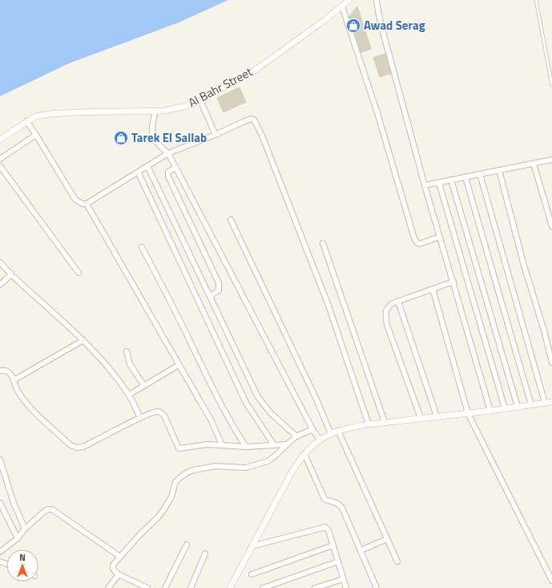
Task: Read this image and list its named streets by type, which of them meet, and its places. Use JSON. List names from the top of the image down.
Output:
{
  "streets": {
    "street": ["Al Bahr Street"]
  },
  "places": {
    "shop": ["Awad Serag", "Tarek El Sallab"]
  },
  "north": "top"
}
